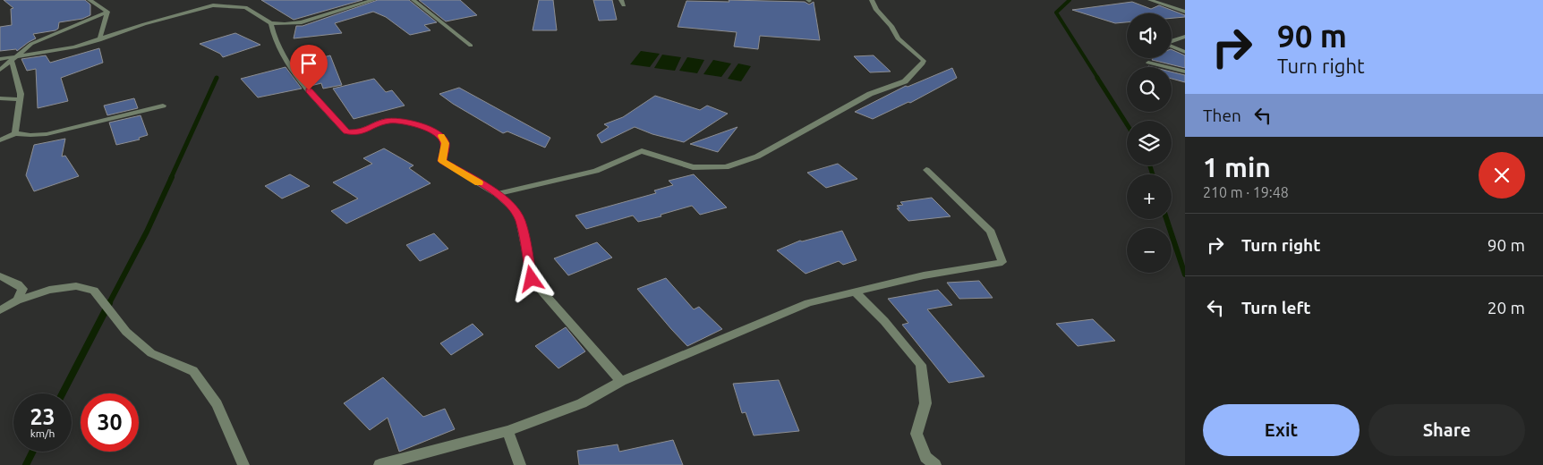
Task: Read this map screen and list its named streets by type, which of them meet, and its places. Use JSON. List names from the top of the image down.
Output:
{
  "page": {
    "turn": ["90 m", "Turn right"],
    "map_buttons": ["+", "−"],
    "then": "Then",
    "heading": ["1 min", "210 m · 19:48"],
    "list": [
      {
        "name": "Turn right",
        "value": "90 m"
      },
      {
        "name": "Turn left",
        "value": "20 m"
      }
    ],
    "speed": "23 km/h",
    "limit": "30",
    "buttons": ["Exit", "Share"]
  }
}
